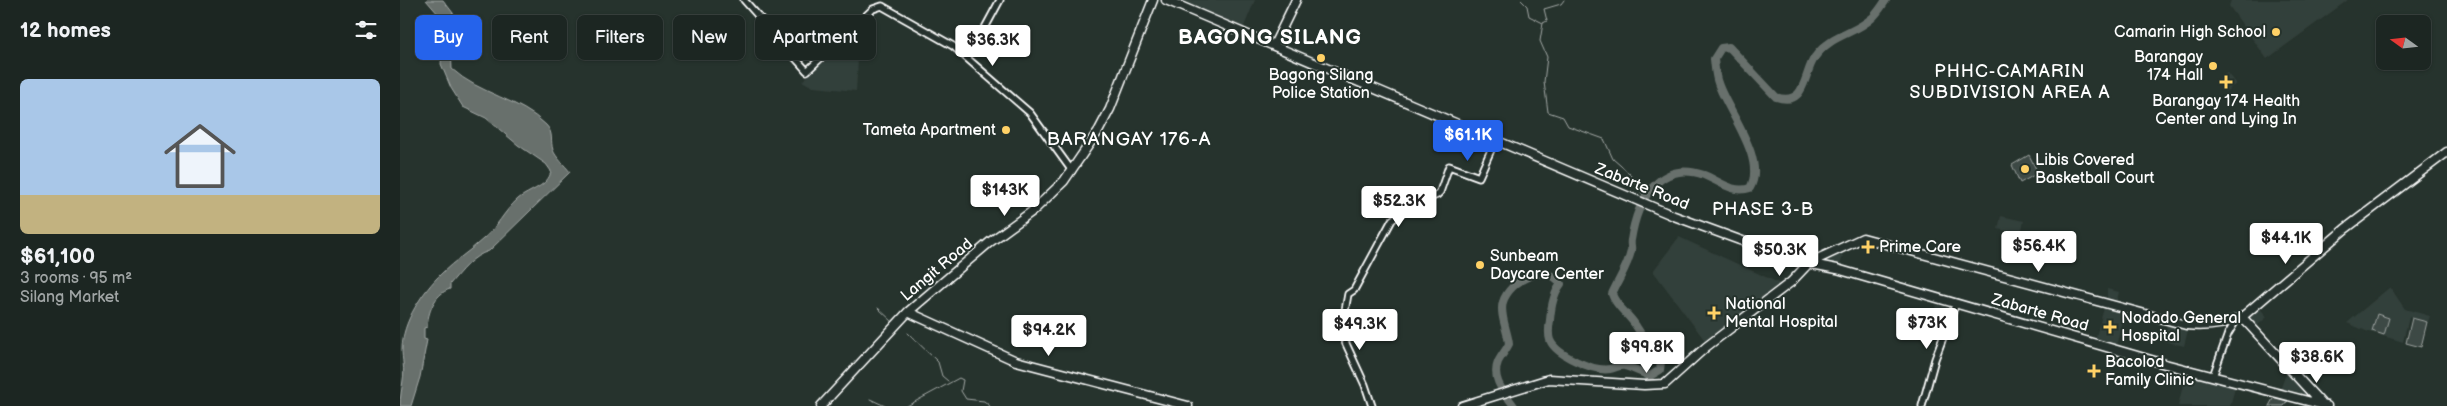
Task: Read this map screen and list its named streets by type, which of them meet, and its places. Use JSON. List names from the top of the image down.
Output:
{
  "streets": {
    "main road": ["Zabarte Road", "Langit Road"]
  },
  "districts": [
    "BAGONG SILANG",
    "PHHC-CAMARIN SUBDIVISION AREA A",
    "BARANGAY 176-A",
    "PHASE 3-B"
  ],
  "places": {
    "other": [
      "Camarin High School",
      "Bagong Silang Police Station",
      "Barangay 174 Hall",
      "Tameta Apartment",
      "Libis Covered Basketball Court",
      "Sunbeam Daycare Center"
    ],
    "health": [
      "Barangay 174 Health Center and Lying In",
      "Prime Care",
      "National Mental Hospital",
      "Nodado General Hospital",
      "Bacolod Family Clinic"
    ]
  },
  "north": "left",
  "page": {
    "heading": "12 homes",
    "chip": [
      "Buy",
      "Rent",
      "Filters",
      "New",
      "Apartment"
    ],
    "price": [
      "$36.3K",
      "$61.1K",
      "$143K",
      "$52.3K",
      "$44.1K",
      "$56.4K",
      "$50.3K",
      "$73K",
      "$49.3K",
      "$94.2K",
      "$99.8K",
      "$38.6K"
    ],
    "list": [
      {
        "name": "$61,100",
        "note": "3 rooms · 95 m² · Silang Market"
      }
    ]
  }
}
